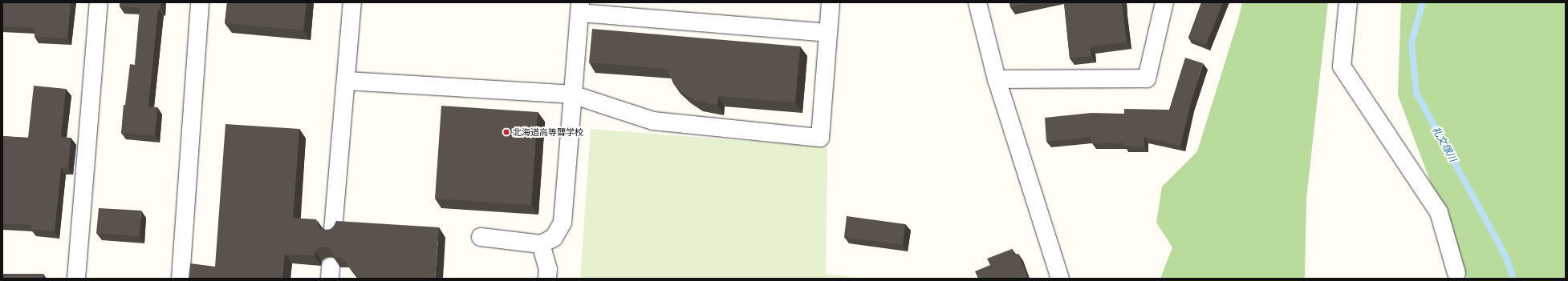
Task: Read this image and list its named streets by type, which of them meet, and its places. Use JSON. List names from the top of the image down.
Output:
{
  "water": ["礼文塚川"],
  "places": ["北海道高等聾学校"]
}
